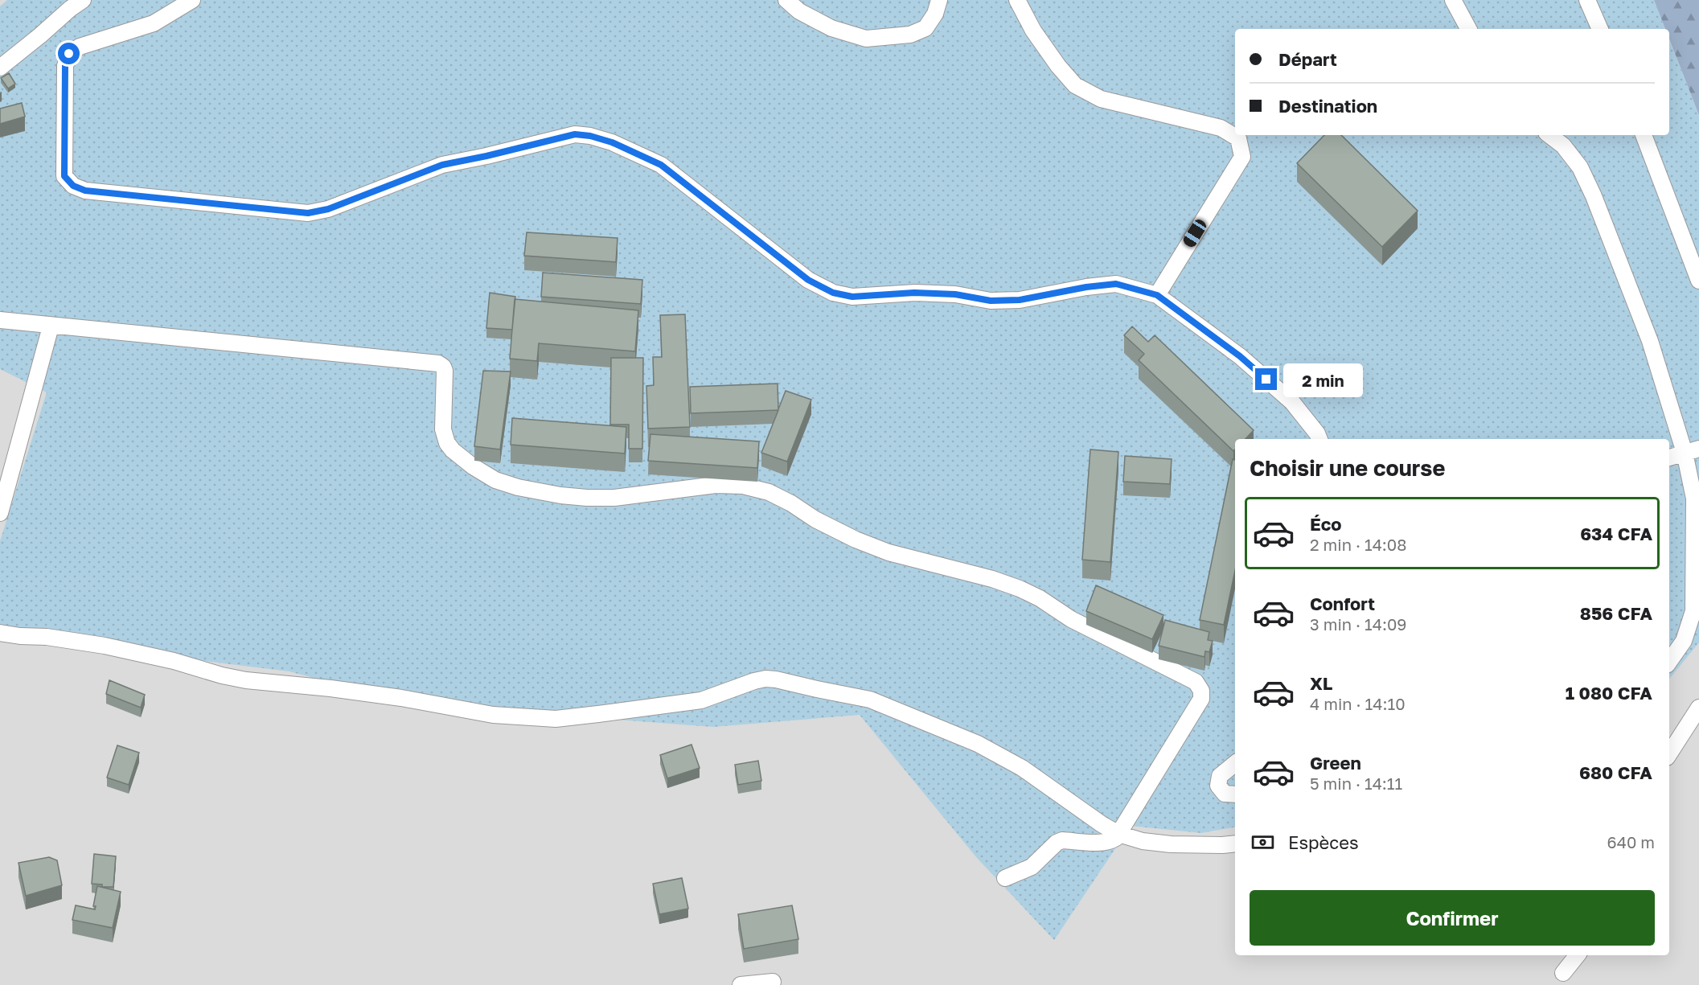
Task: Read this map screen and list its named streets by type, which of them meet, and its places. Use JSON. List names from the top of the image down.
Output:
{
  "page": {
    "banner": ["Départ", "Destination"],
    "bubble": "2 min",
    "heading": "Choisir une course",
    "list": [
      {
        "name": "Éco",
        "note": "2 min · 14:08",
        "value": "634 CFA"
      },
      {
        "name": "Confort",
        "note": "3 min · 14:09",
        "value": "856 CFA"
      },
      {
        "name": "XL",
        "note": "4 min · 14:10",
        "value": "1 080 CFA"
      },
      {
        "name": "Green",
        "note": "5 min · 14:11",
        "value": "680 CFA"
      }
    ],
    "pay": ["Espèces", "640 m"],
    "buttons": "Confirmer"
  }
}
